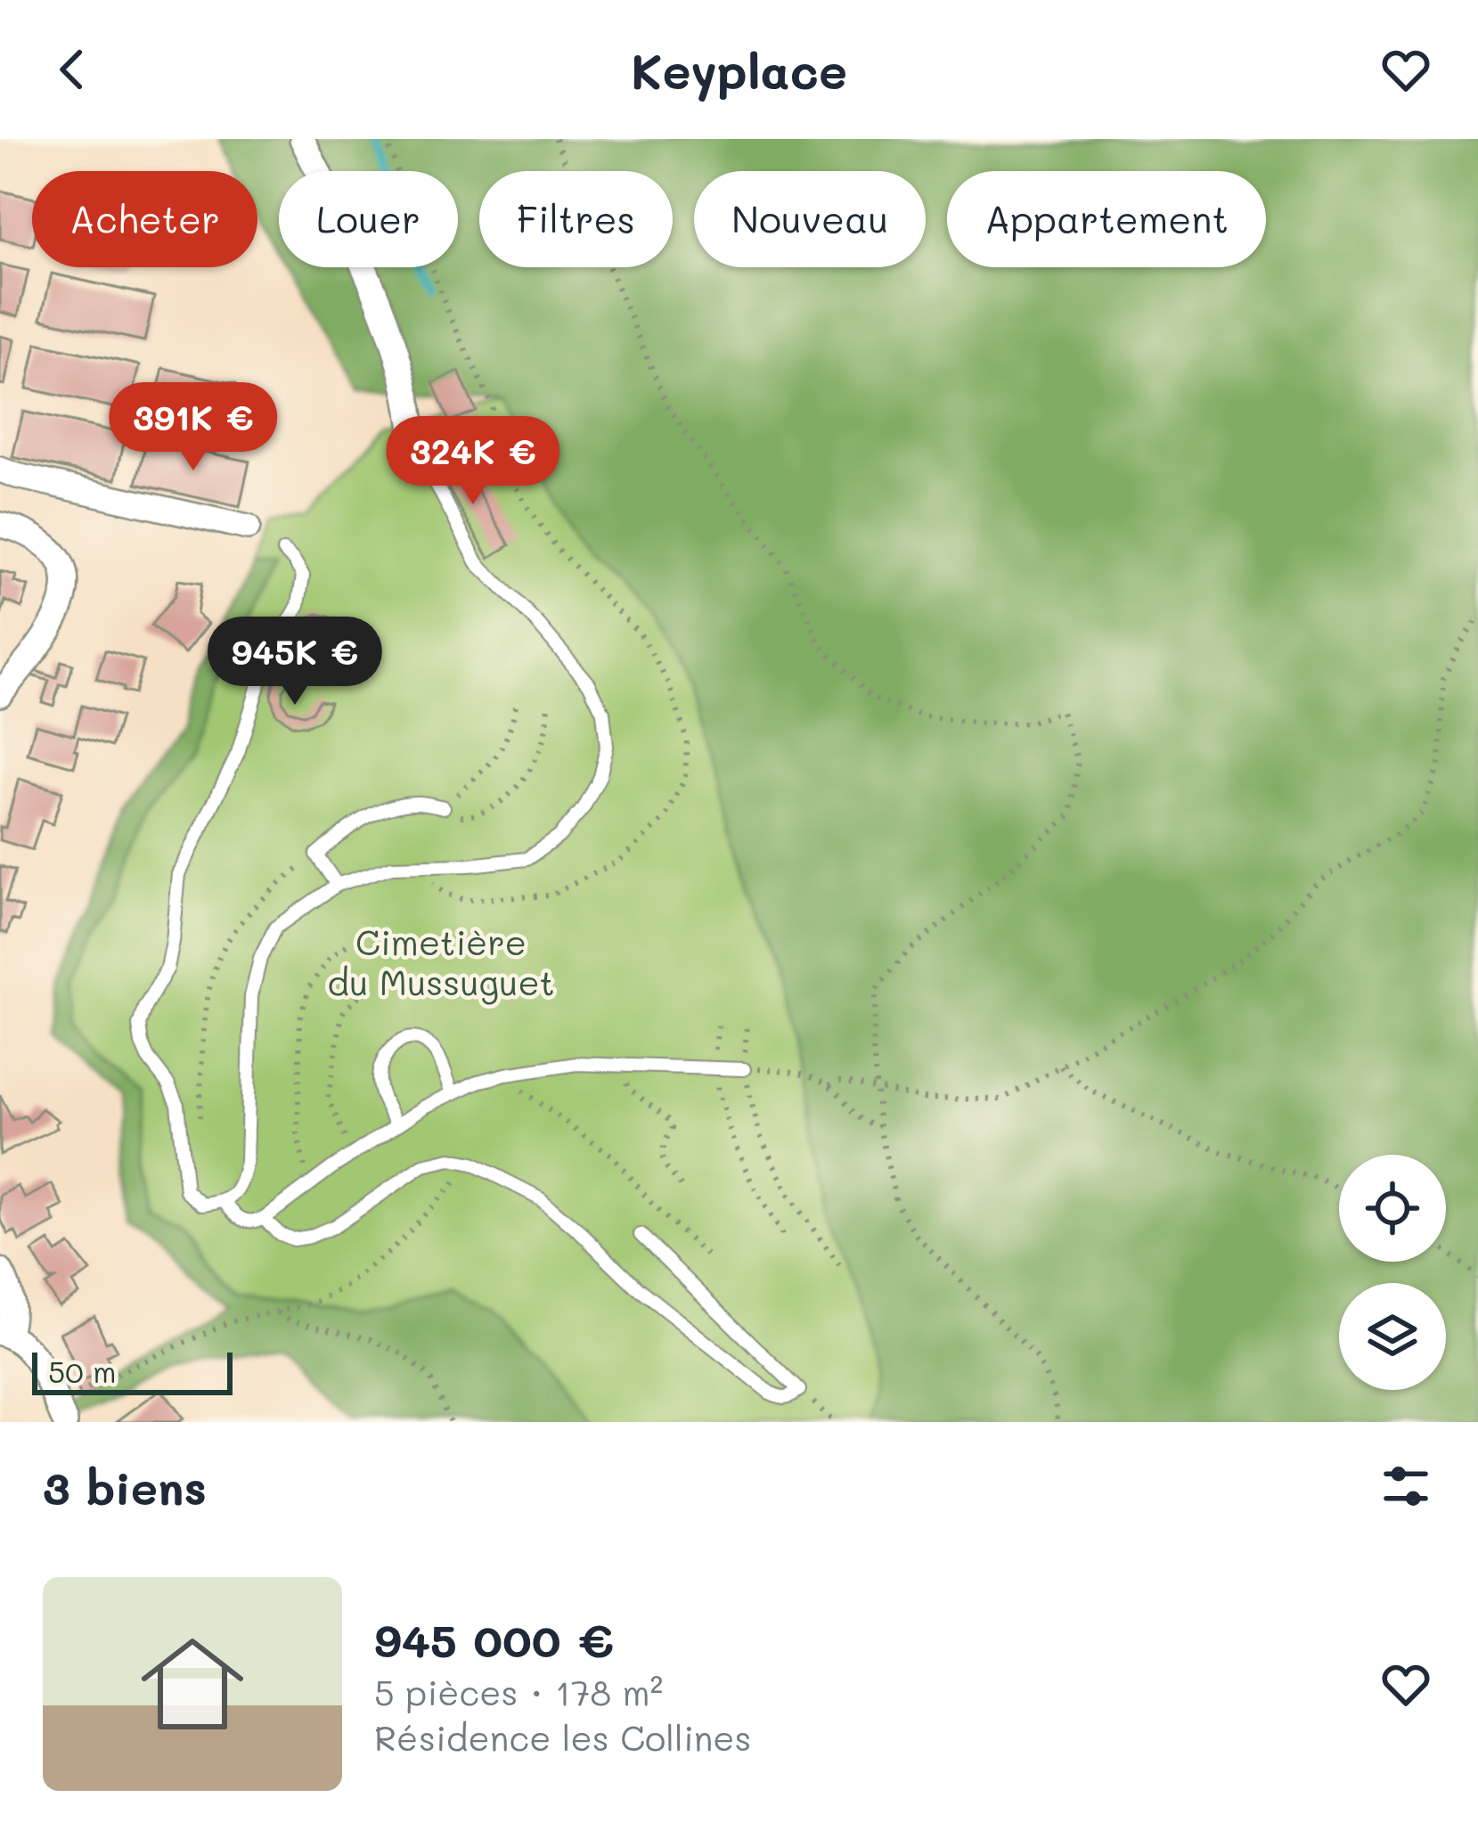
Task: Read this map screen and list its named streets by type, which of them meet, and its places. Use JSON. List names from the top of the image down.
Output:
{
  "parks": ["Cimetière du Mussuguet"],
  "scale_bar": "50 m",
  "page": {
    "header": "Keyplace",
    "chip": [
      "Acheter",
      "Louer",
      "Filtres",
      "Nouveau",
      "Appartement"
    ],
    "price": ["391K €", "324K €", "945K €"],
    "scale": "50 m",
    "heading": "3 biens",
    "list": [
      {
        "name": "945 000 €",
        "note": "5 pièces · 178 m² · Résidence les Collines"
      }
    ]
  }
}
